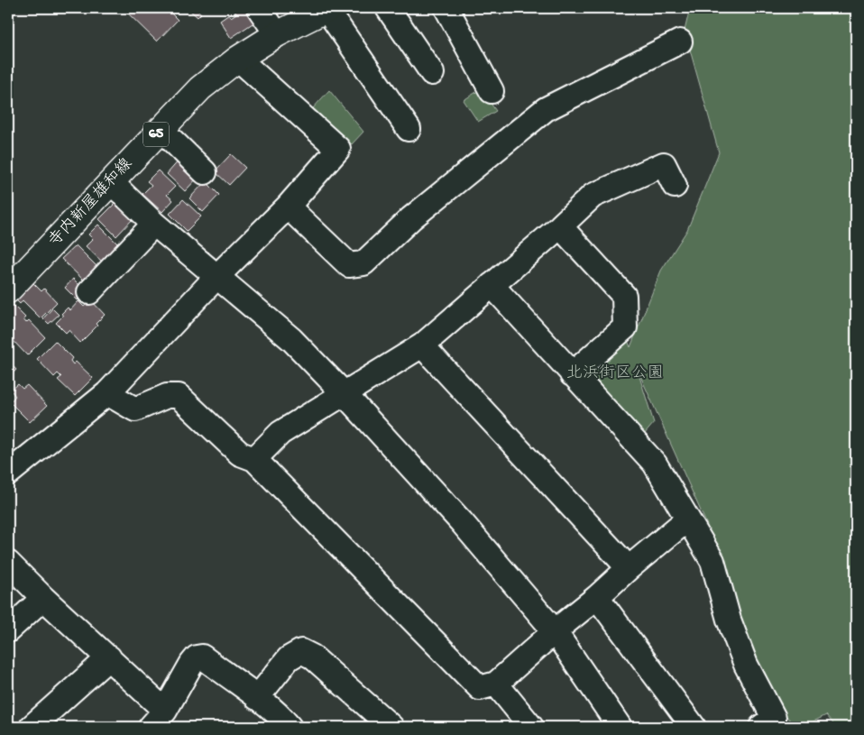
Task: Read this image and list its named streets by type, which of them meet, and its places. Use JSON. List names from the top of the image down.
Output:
{
  "streets": {
    "main road": ["65", "寺内新屋雄和線"]
  },
  "parks": ["北浜街区公園"]
}
